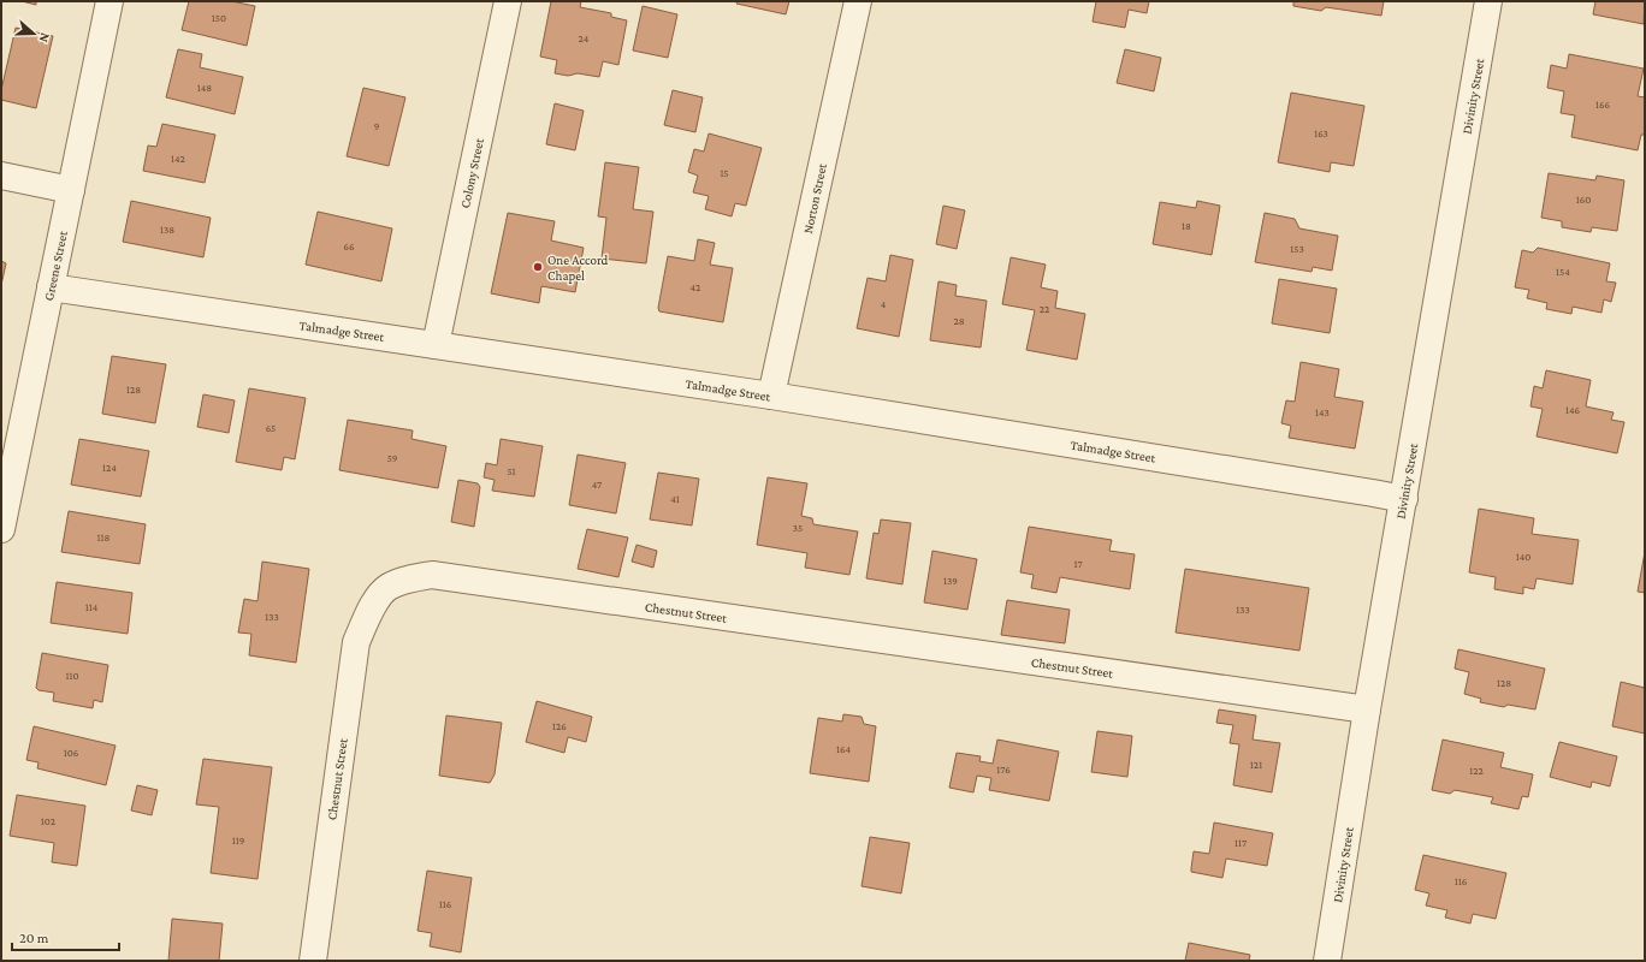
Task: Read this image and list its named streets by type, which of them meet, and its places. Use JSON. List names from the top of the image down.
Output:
{
  "streets": {
    "street": [
      "Divinity Street",
      "Colony Street",
      "Norton Street",
      "Greene Street",
      "Talmadge Street",
      "Chestnut Street"
    ]
  },
  "crossings": [
    ["Divinity Street", "Talmadge Street"],
    ["Divinity Street", "Chestnut Street"],
    ["Colony Street", "Talmadge Street"],
    ["Norton Street", "Talmadge Street"],
    ["Greene Street", "Talmadge Street"]
  ],
  "places": ["One Accord Chapel"],
  "house_numbers": [
    "150",
    "24",
    "148",
    "166",
    "9",
    "163",
    "142",
    "15",
    "160",
    "18",
    "138",
    "66",
    "153",
    "154",
    "42",
    "4",
    "22",
    "28",
    "128",
    "146",
    "143",
    "65",
    "59",
    "124",
    "51",
    "47",
    "41",
    "35",
    "118",
    "140",
    "17",
    "139",
    "114",
    "133",
    "133",
    "110",
    "128",
    "126",
    "164",
    "106",
    "121",
    "176",
    "122",
    "102",
    "119",
    "117",
    "116",
    "116"
  ],
  "scale_bar": "20 m",
  "north": "right"
}
